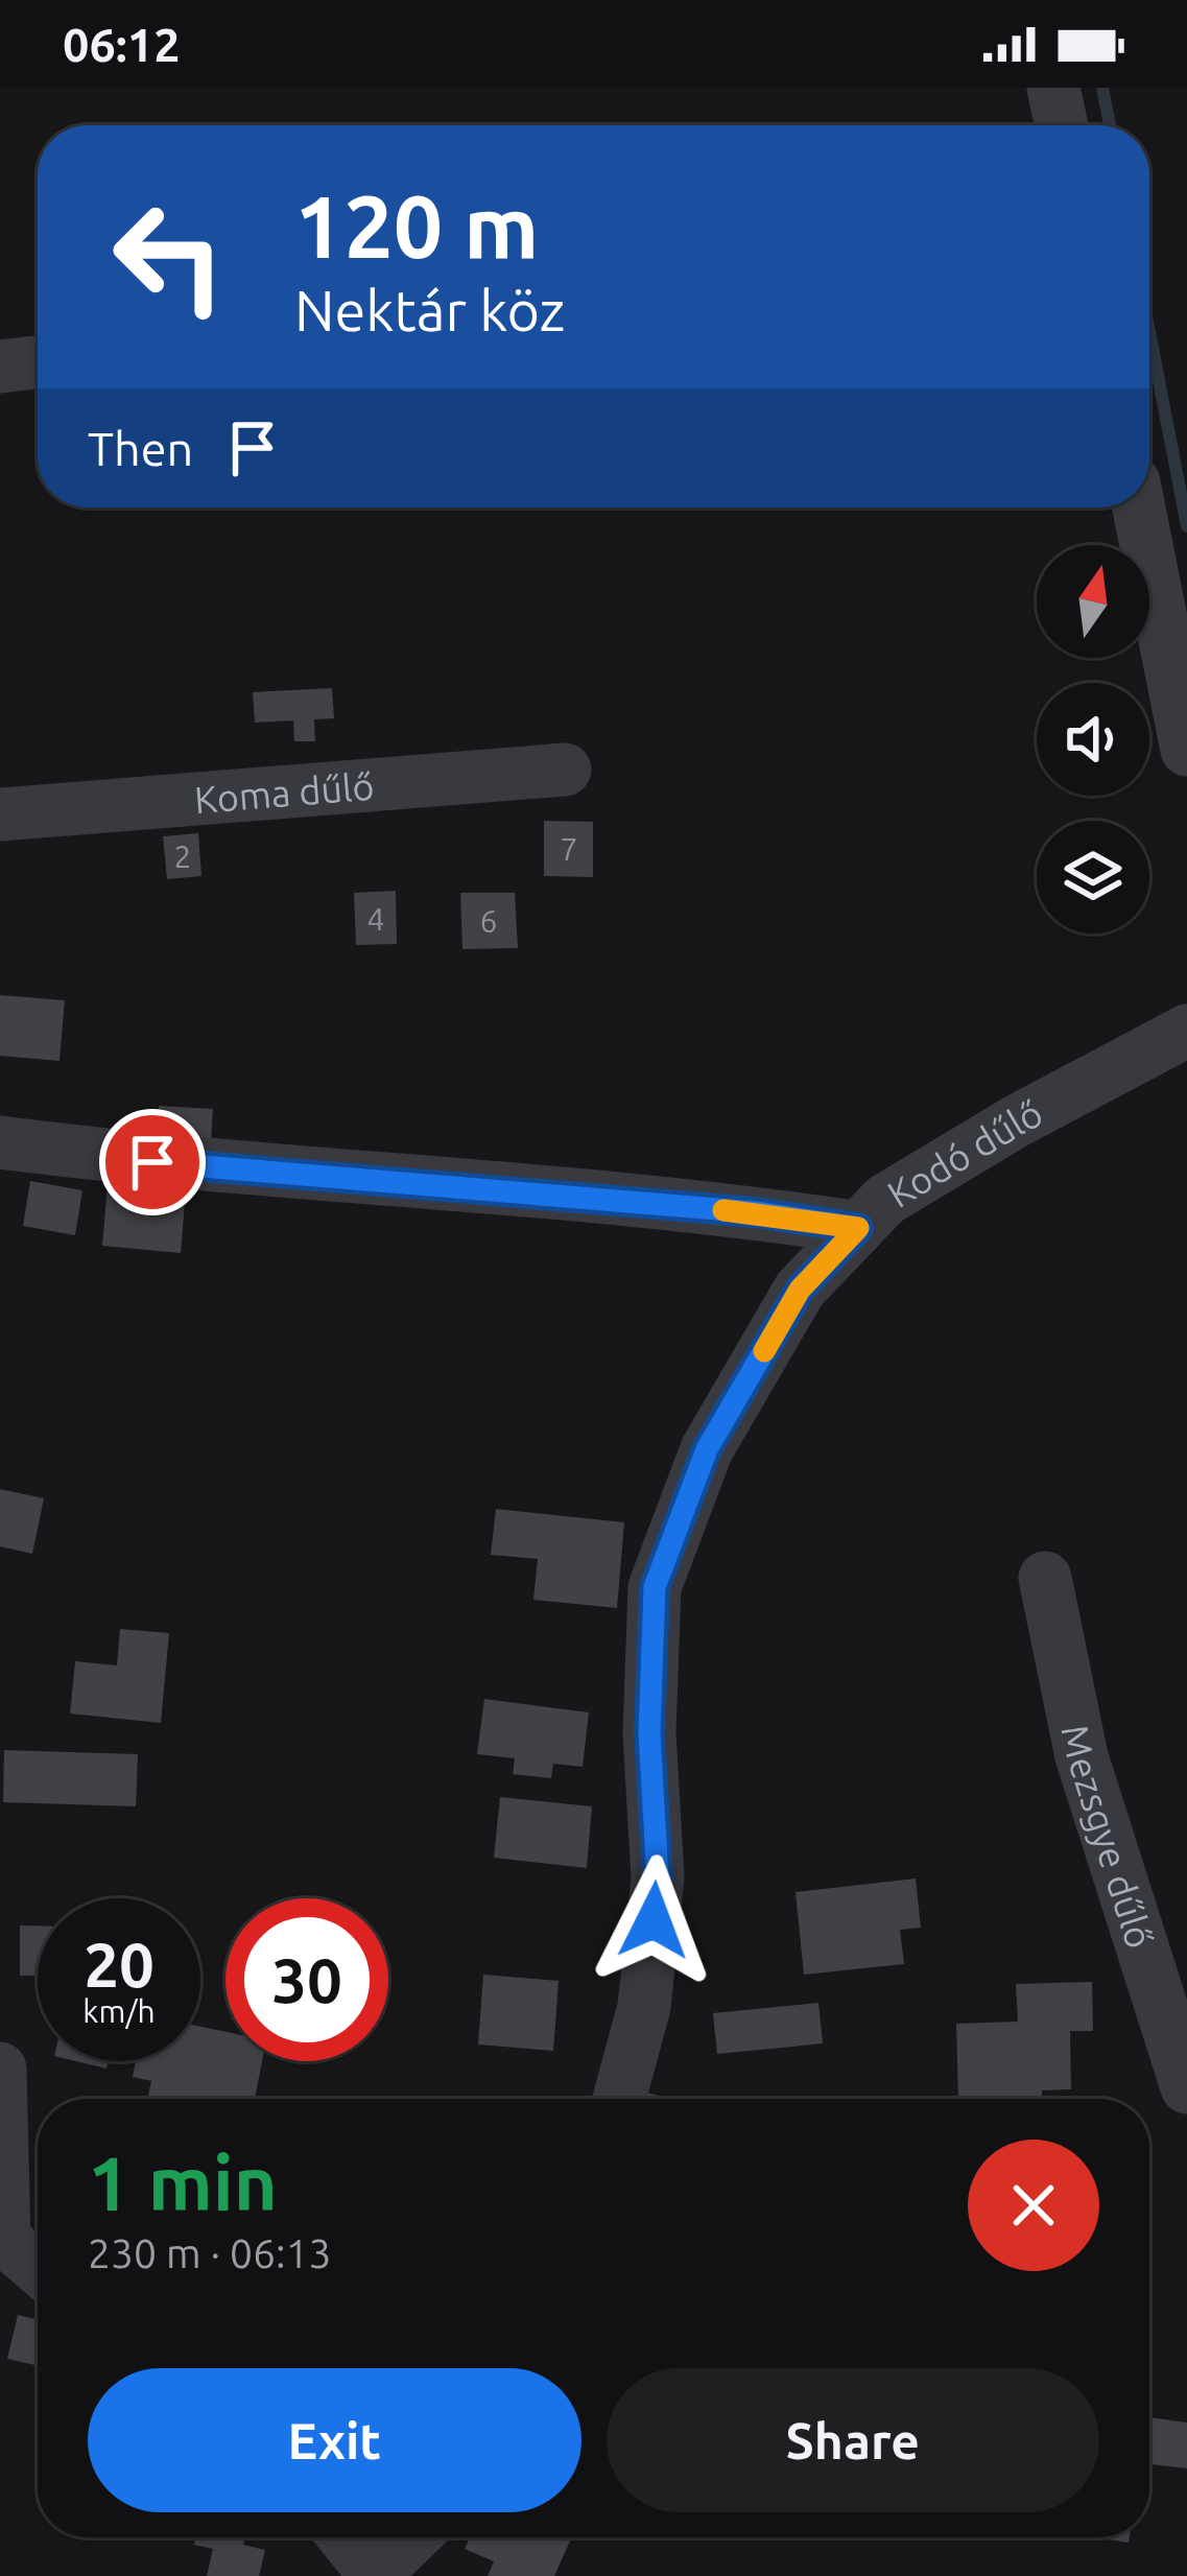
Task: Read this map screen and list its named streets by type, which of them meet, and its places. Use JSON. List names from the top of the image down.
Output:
{
  "streets": {
    "street": ["Koma dűlő", "Kodó dűlő", "Mezsgye dűlő"]
  },
  "house_numbers": [
    "7",
    "2",
    "4",
    "6"
  ],
  "north": "top",
  "page": {
    "status": "06:12",
    "turn": ["120 m", "Nektár köz"],
    "then": "Then",
    "speed": "20 km/h",
    "limit": "30",
    "heading": ["1 min", "230 m · 06:13"],
    "buttons": ["Exit", "Share"]
  }
}
